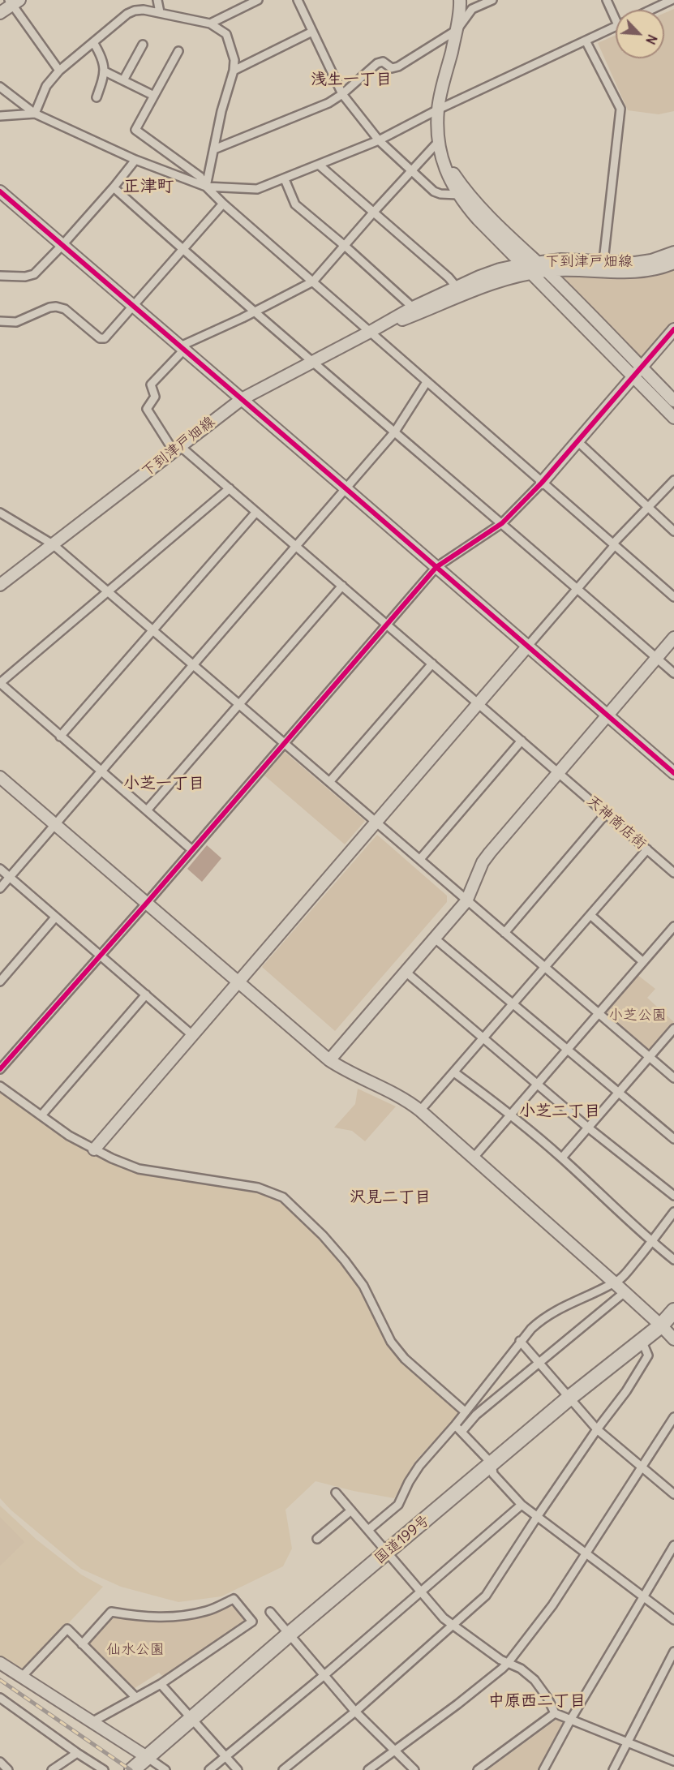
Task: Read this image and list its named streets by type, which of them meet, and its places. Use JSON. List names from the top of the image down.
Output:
{
  "streets": {
    "highway": ["国道199号"],
    "street": ["下到津戸畑線", "天神商店街"]
  },
  "crossings": [
    ["下到津戸畑線", "天神商店街"]
  ],
  "districts": [
    "浅生一丁目",
    "正津町",
    "小芝一丁目",
    "小芝二丁目",
    "沢見二丁目",
    "中原西二丁目"
  ],
  "parks": ["小芝公園", "仙水公園"],
  "north": "bottom right"
}
